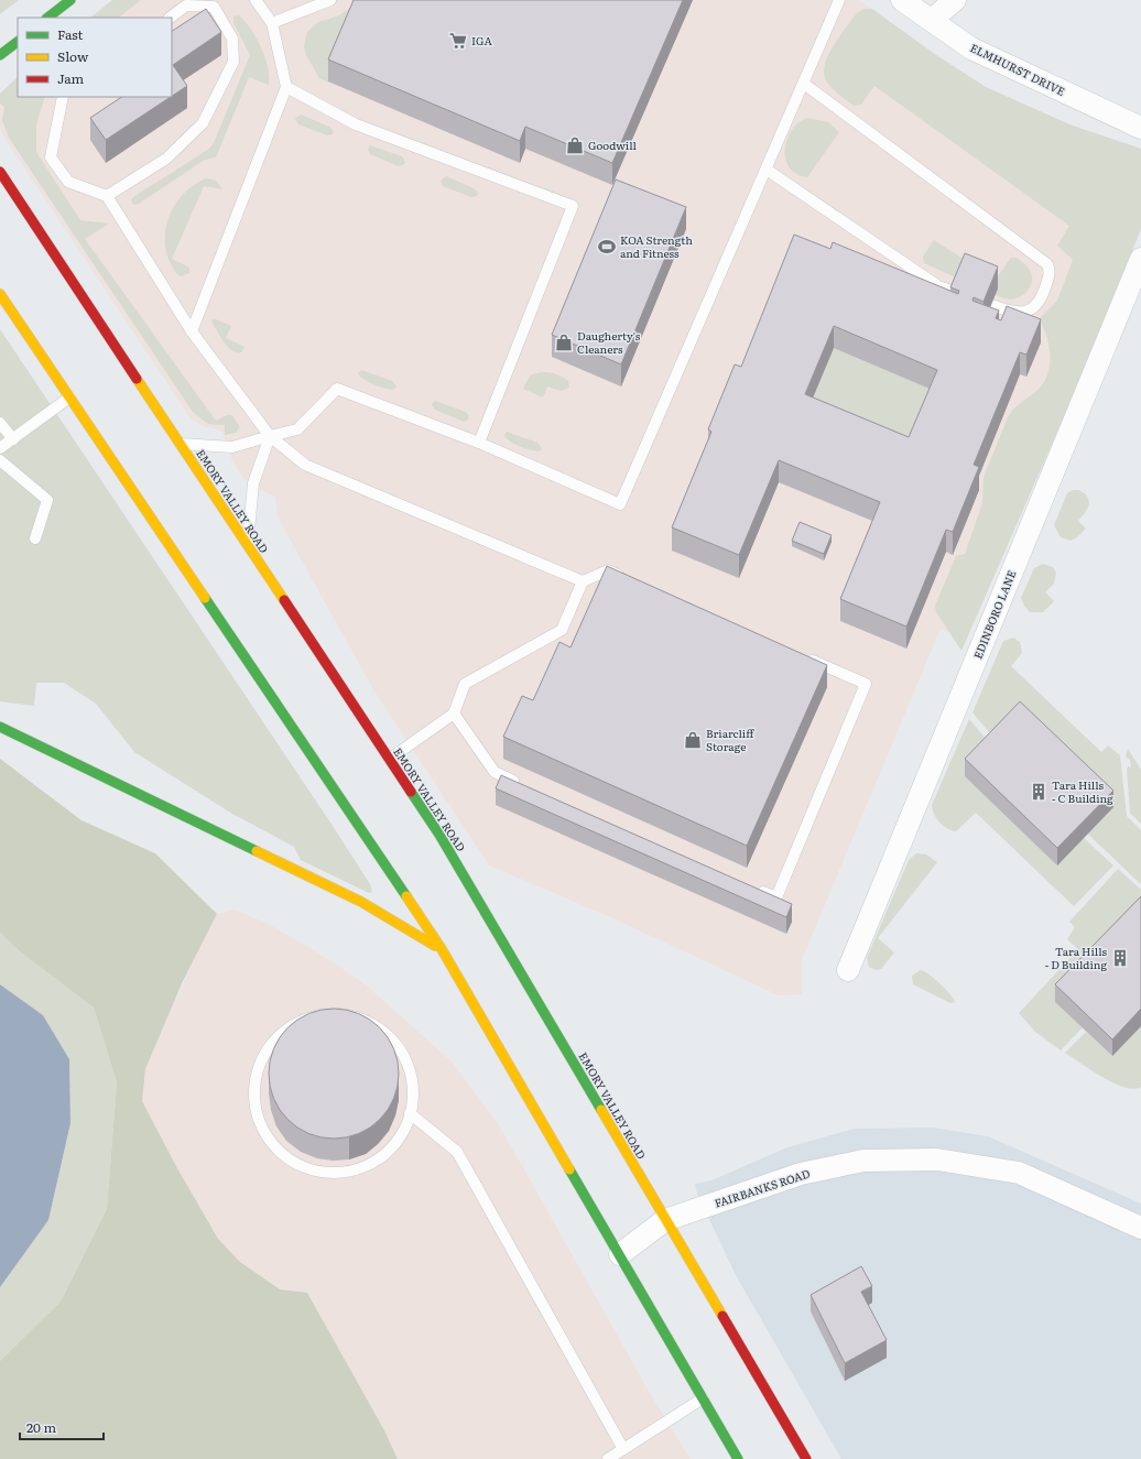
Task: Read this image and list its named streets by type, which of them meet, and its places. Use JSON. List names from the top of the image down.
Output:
{
  "streets": {
    "main road": ["EMORY VALLEY ROAD"],
    "street": ["ELMHURST DRIVE", "EDINBORO LANE", "FAIRBANKS ROAD"]
  },
  "crossings": [
    ["EMORY VALLEY ROAD", "FAIRBANKS ROAD"]
  ],
  "places": {
    "supermarket": ["IGA"],
    "shop": ["Goodwill", "Daugherty's Cleaners", "Briarcliff Storage"],
    "sports": ["KOA Strength and Fitness"],
    "building": ["Tara Hills - C Building", "Tara Hills - D Building"]
  },
  "legend": ["Fast", "Slow", "Jam"],
  "scale_bar": "20 m"
}
